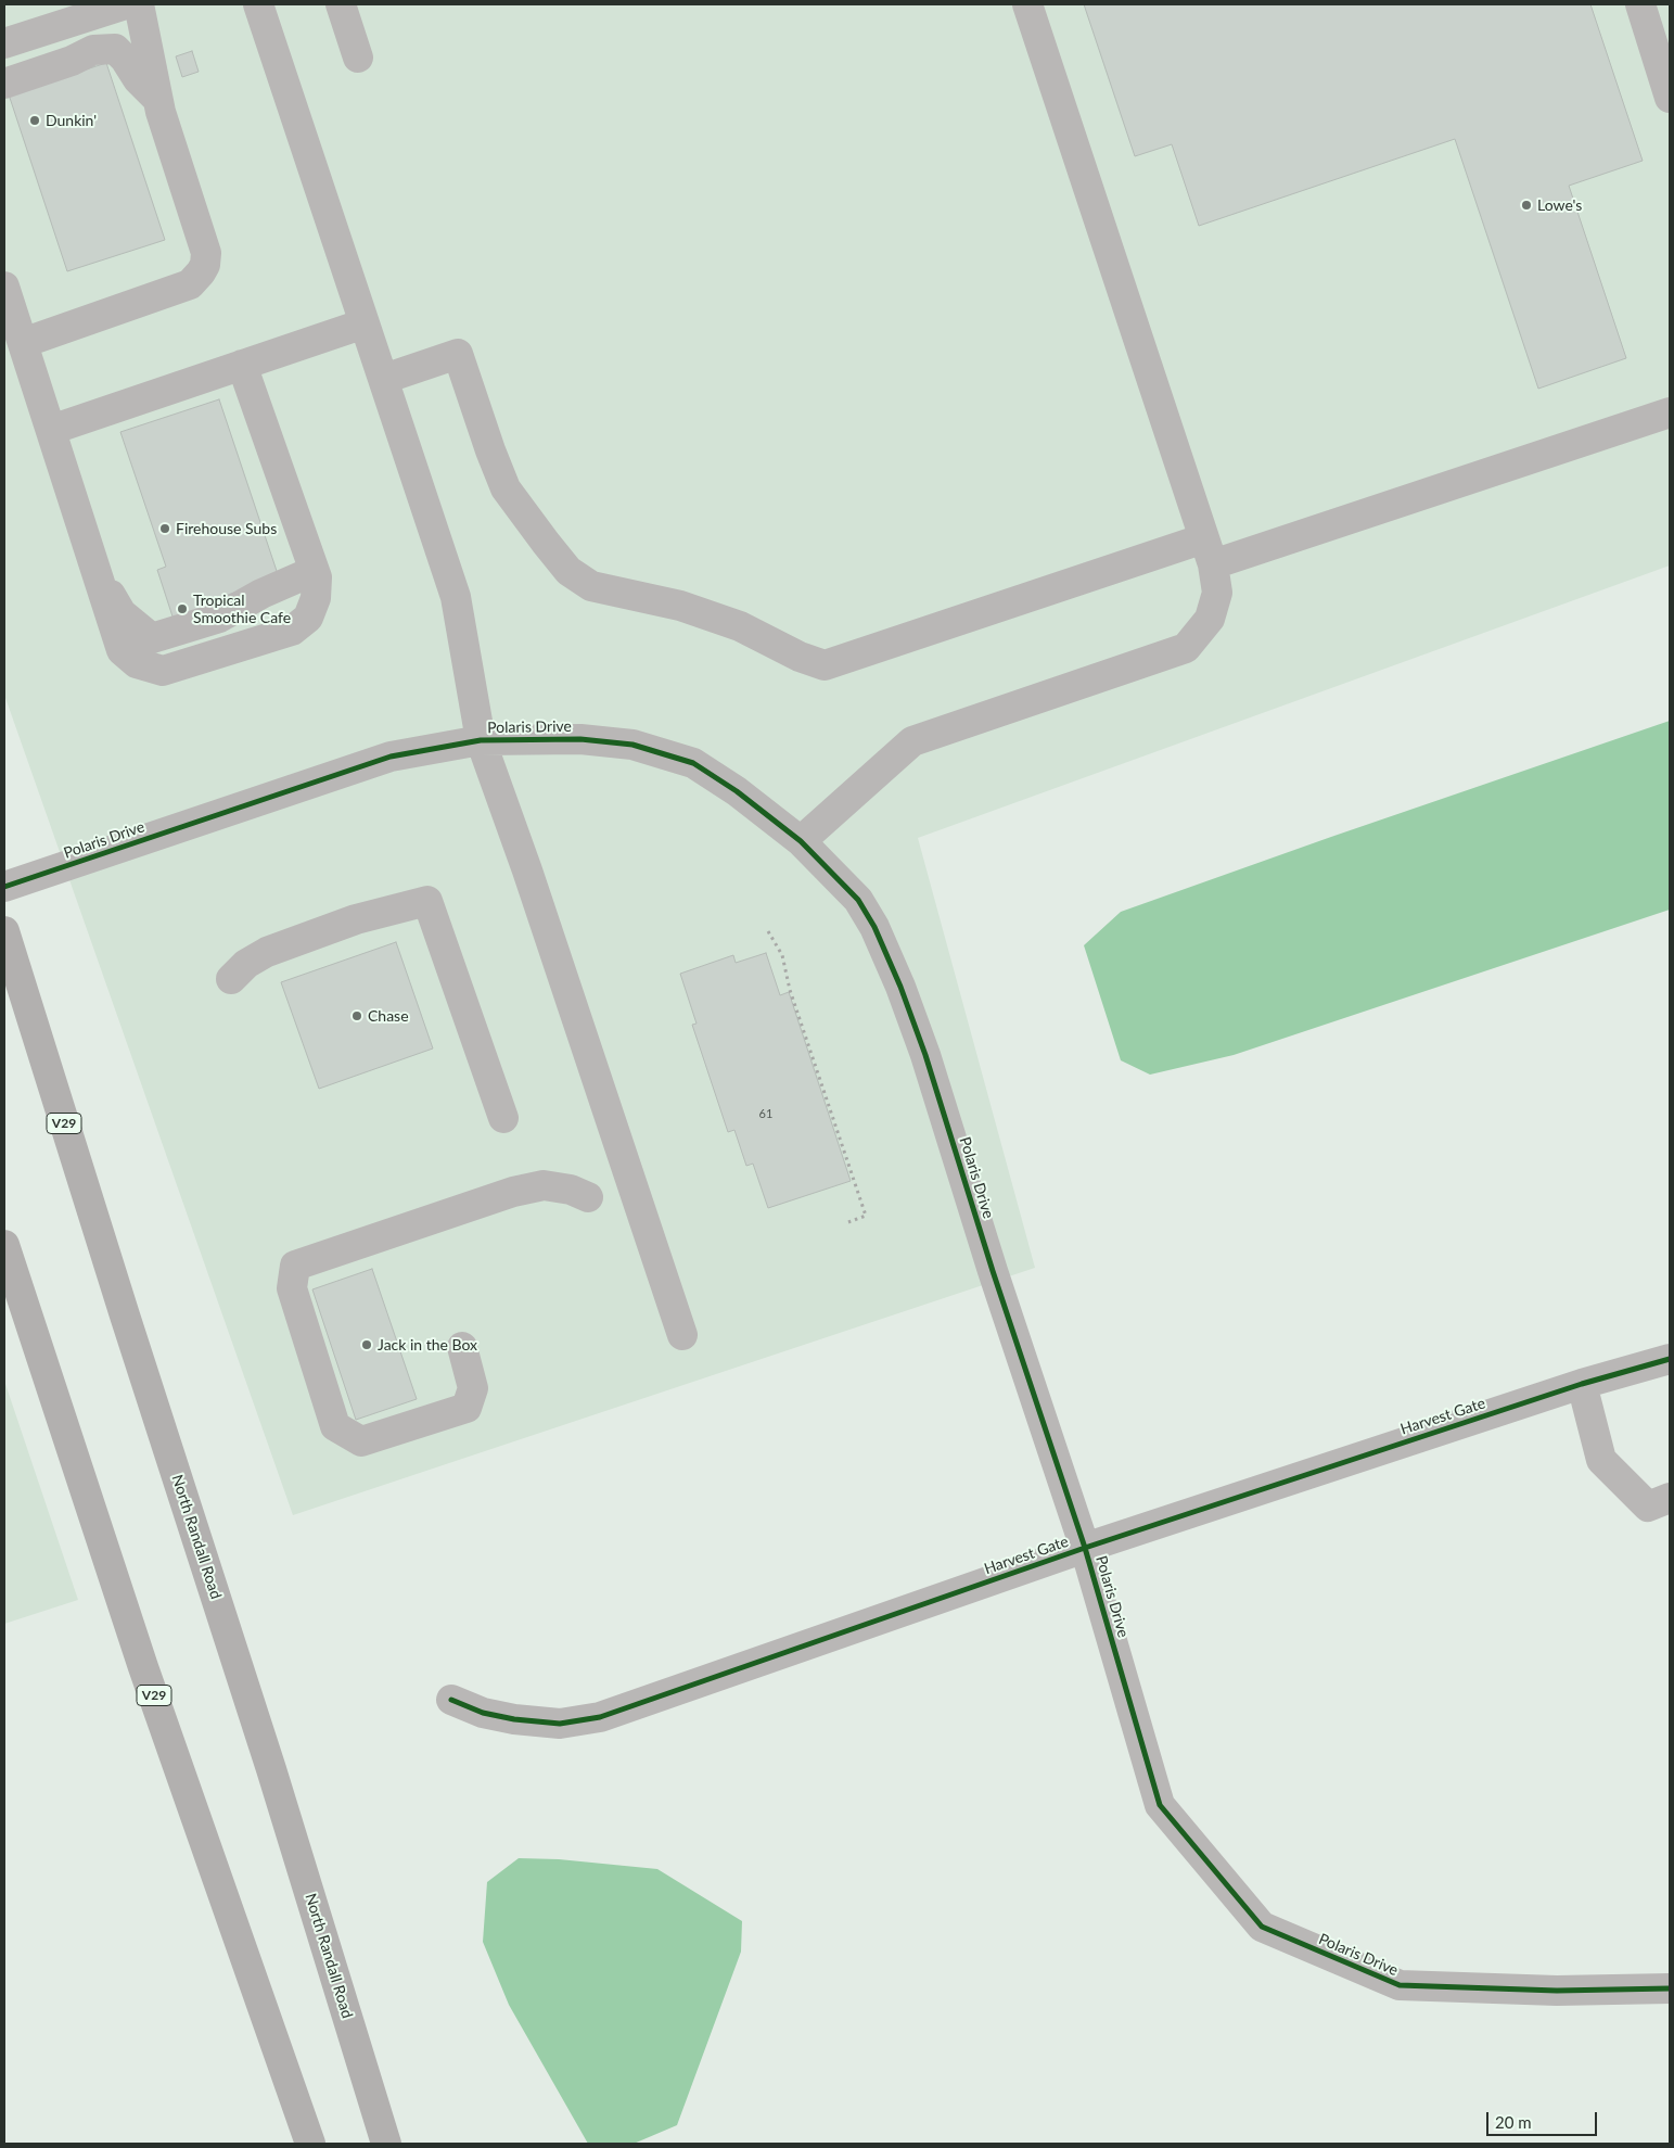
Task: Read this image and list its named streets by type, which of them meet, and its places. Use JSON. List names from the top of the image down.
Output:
{
  "streets": {
    "main road": ["V29", "North Randall Road"],
    "street": ["Polaris Drive", "Harvest Gate"]
  },
  "crossings": [
    ["Polaris Drive", "Harvest Gate"]
  ],
  "places": [
    "Dunkin'",
    "Lowe's",
    "Firehouse Subs",
    "Tropical Smoothie Cafe",
    "Chase",
    "Jack in the Box"
  ],
  "house_numbers": ["61"],
  "scale_bar": "20 m"
}
